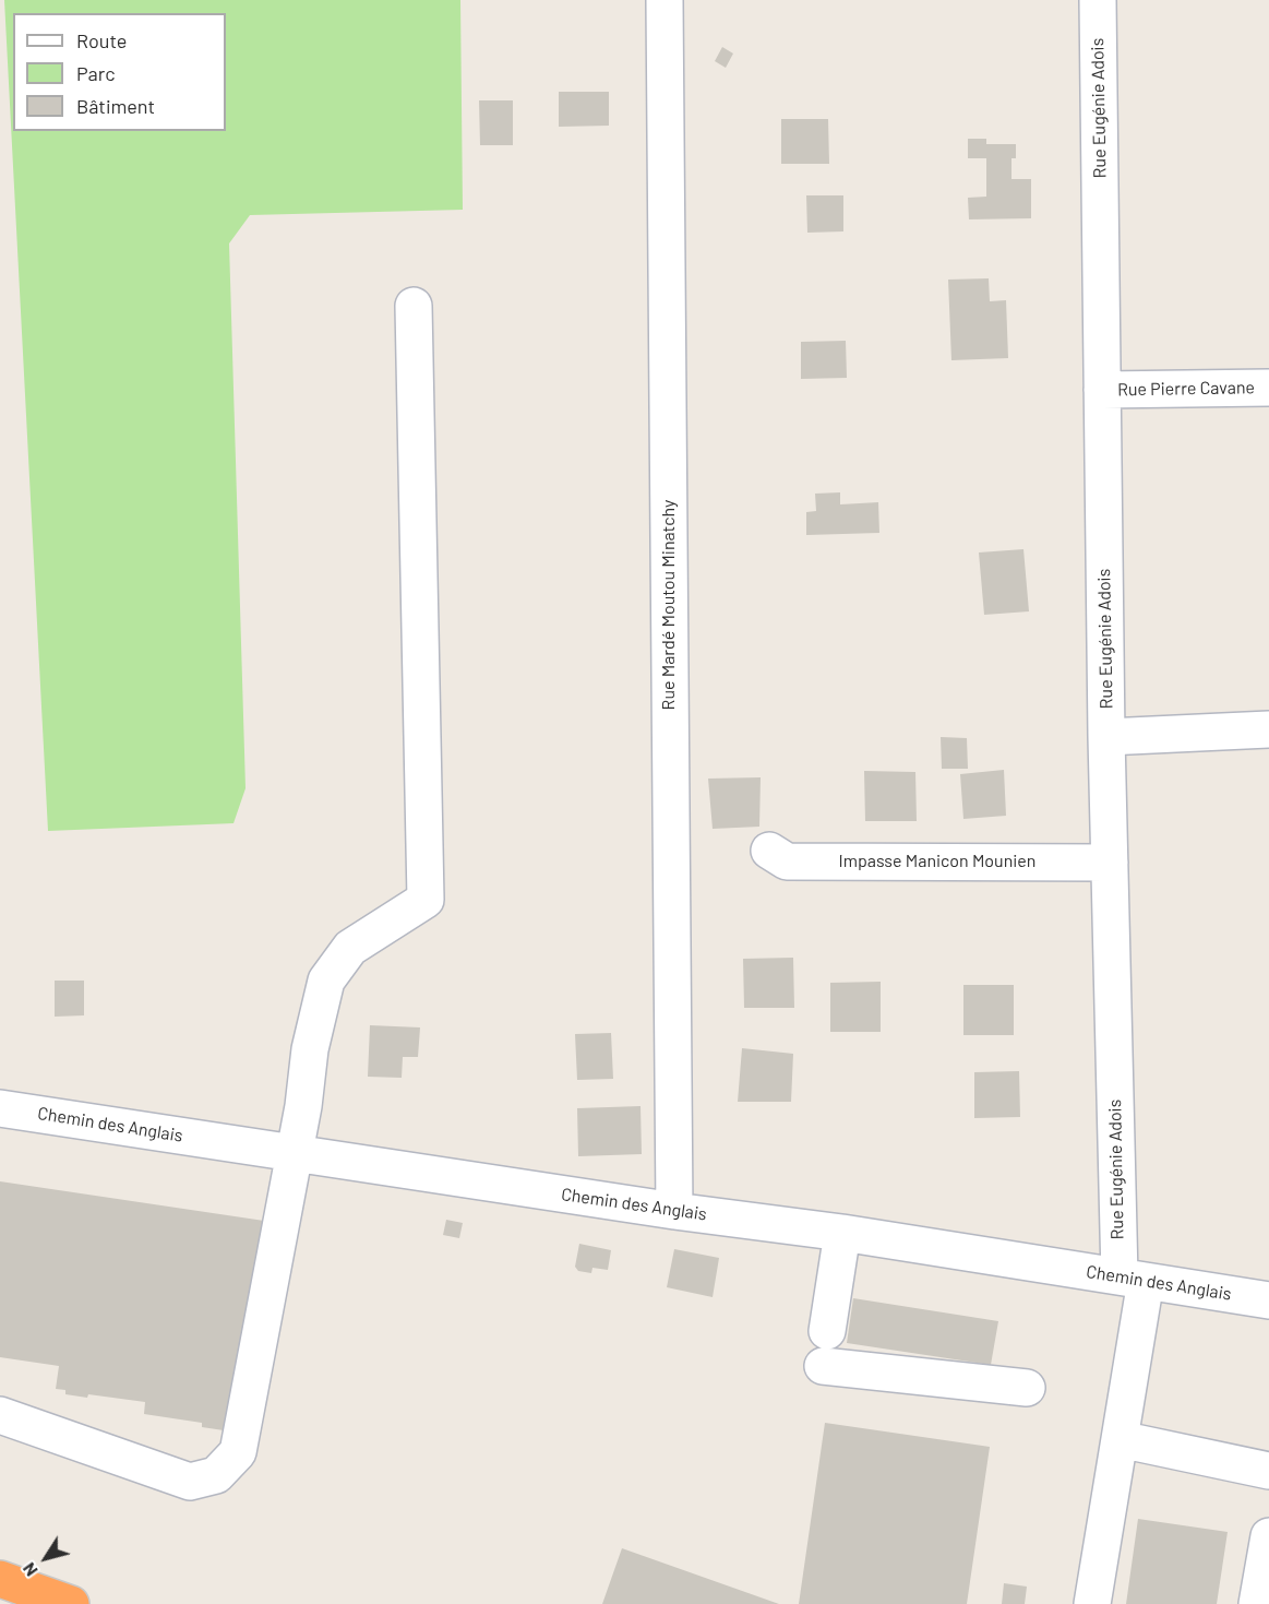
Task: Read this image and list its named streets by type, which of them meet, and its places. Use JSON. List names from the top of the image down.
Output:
{
  "streets": {
    "street": [
      "Rue Eugénie Adois",
      "Rue Pierre Cavane",
      "Rue Mardé Moutou Minatchy",
      "Impasse Manicon Mounien",
      "Chemin des Anglais"
    ]
  },
  "crossings": [
    ["Rue Eugénie Adois", "Rue Pierre Cavane"],
    ["Rue Eugénie Adois", "Impasse Manicon Mounien"],
    ["Rue Eugénie Adois", "Chemin des Anglais"],
    ["Rue Mardé Moutou Minatchy", "Chemin des Anglais"]
  ],
  "legend": ["Route", "Parc", "Bâtiment"],
  "north": "bottom left"
}
